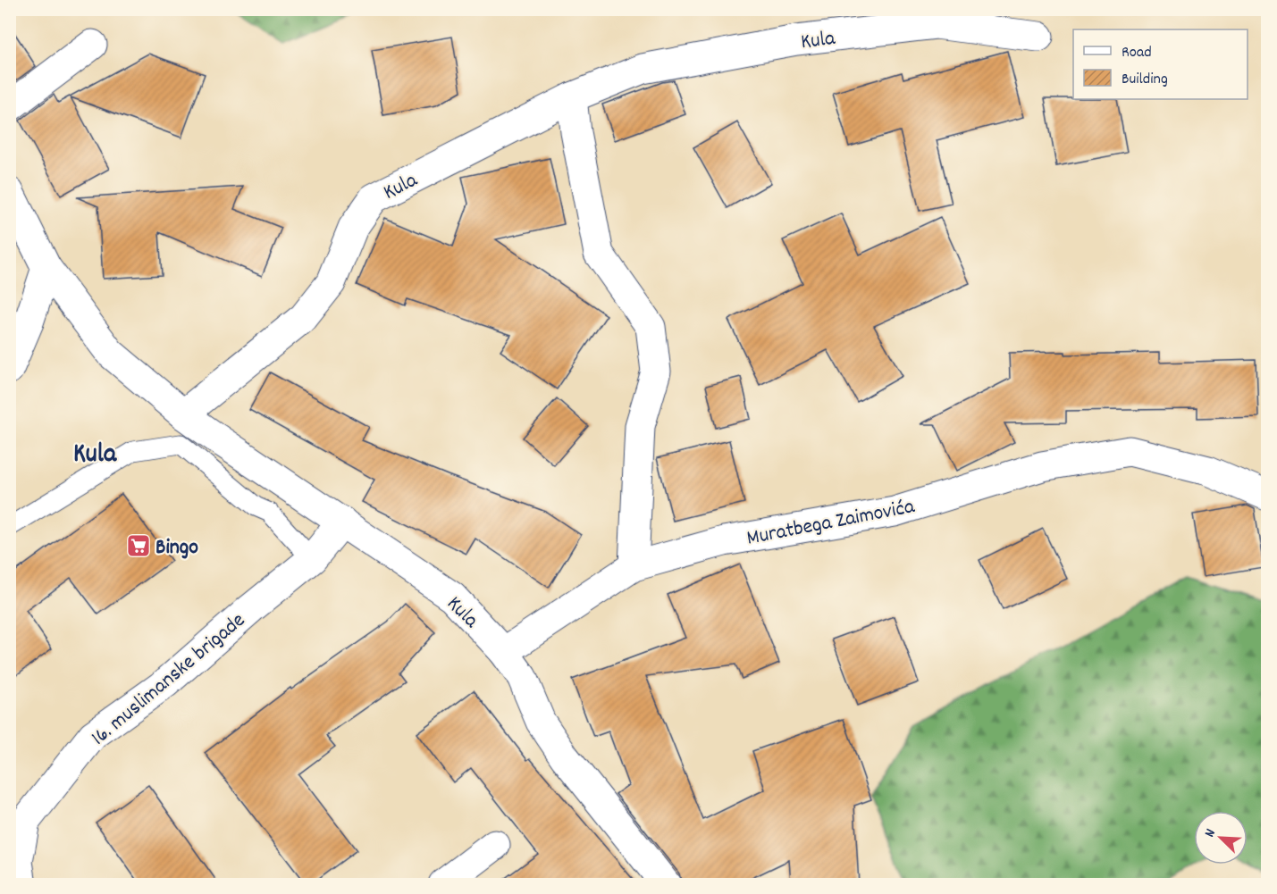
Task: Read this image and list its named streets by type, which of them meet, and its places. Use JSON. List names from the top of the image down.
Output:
{
  "streets": {
    "street": ["Kula", "Muratbega Zaimovića", "16. muslimanske brigade"]
  },
  "crossings": [
    ["Kula", "Muratbega Zaimovića"],
    ["Kula", "16. muslimanske brigade"]
  ],
  "districts": ["Kula"],
  "places": {
    "supermarket": ["Bingo"]
  },
  "legend": ["Road", "Building"],
  "north": "top left"
}
